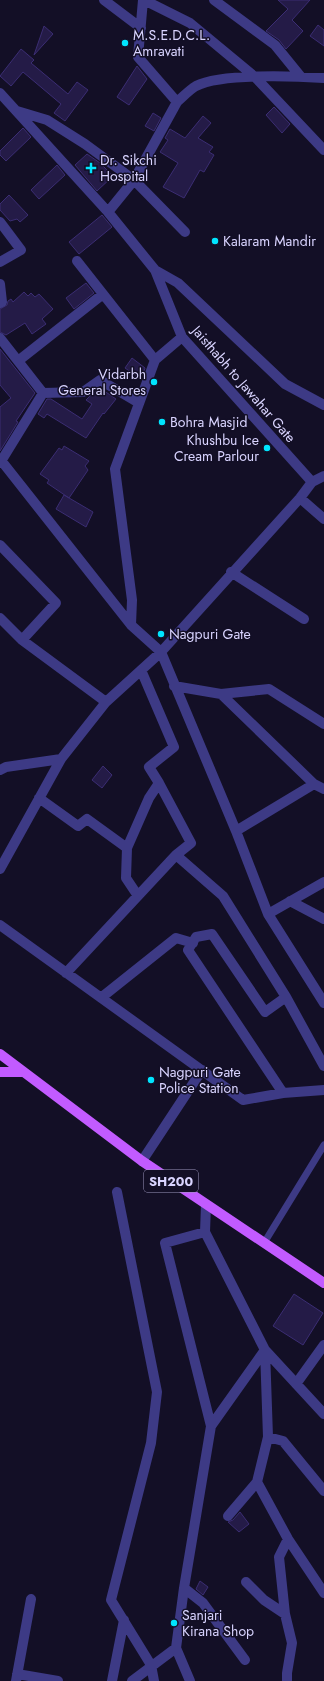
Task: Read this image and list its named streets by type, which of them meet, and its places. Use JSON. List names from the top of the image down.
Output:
{
  "streets": {
    "main road": ["SH200"],
    "street": ["Jaisthabh to Jawahar Gate"]
  },
  "places": {
    "other": [
      "M.S.E.D.C.L. Amravati",
      "Kalaram Mandir",
      "Vidarbh General Stores",
      "Bohra Masjid",
      "Khushbu Ice Cream Parlour",
      "Nagpuri Gate",
      "Nagpuri Gate Police Station",
      "Sanjari Kirana Shop"
    ],
    "health": ["Dr. Sikchi Hospital"]
  }
}
